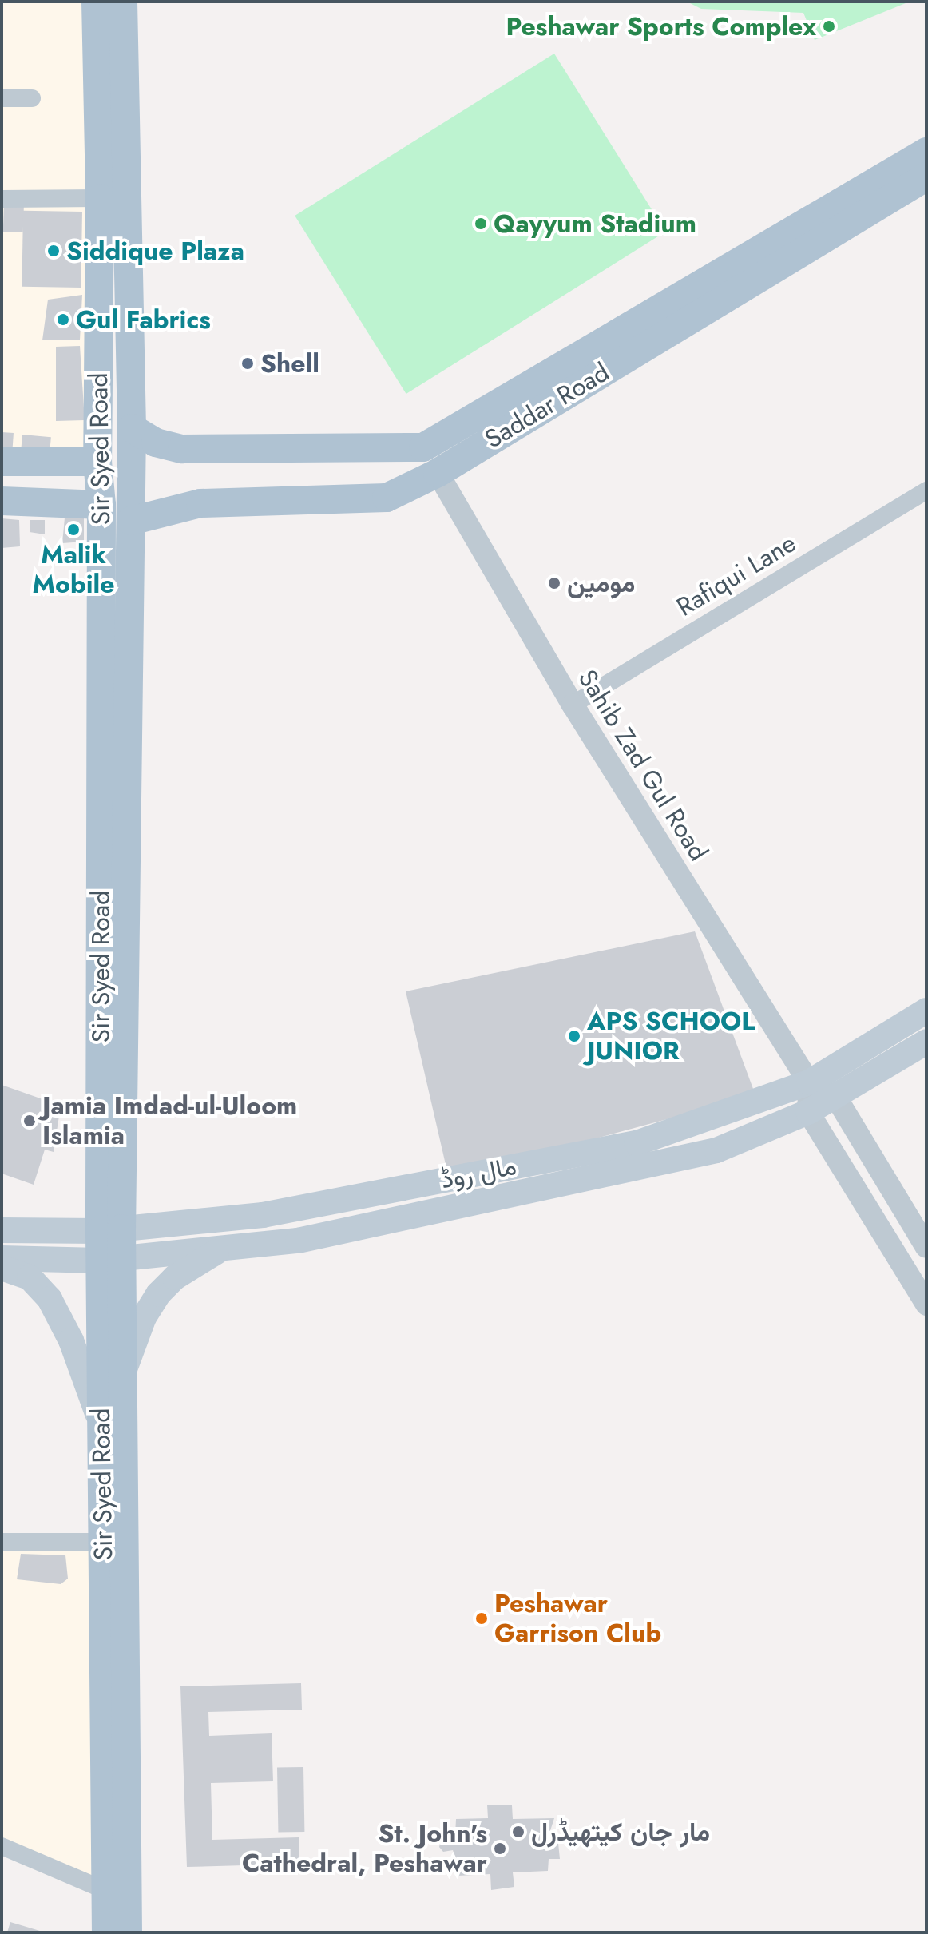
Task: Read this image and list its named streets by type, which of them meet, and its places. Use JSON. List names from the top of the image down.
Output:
{
  "streets": {
    "main road": ["Saddar Road", "Sir Syed Road", "مال روڈ"],
    "street": ["Rafiqui Lane", "Sahib Zad Gul Road"]
  },
  "crossings": [
    ["Saddar Road", "Sir Syed Road"],
    ["Saddar Road", "Sahib Zad Gul Road"],
    ["Sir Syed Road", "مال روڈ"],
    ["Rafiqui Lane", "Sahib Zad Gul Road"],
    ["Sahib Zad Gul Road", "مال روڈ"]
  ],
  "places": [
    "Peshawar Sports Complex",
    "Qayyum Stadium",
    "Siddique Plaza",
    "Gul Fabrics",
    "Shell",
    "Malik Mobile",
    "مومین",
    "APS SCHOOL JUNIOR",
    "Jamia Imdad-ul-Uloom Islamia",
    "Peshawar Garrison Club",
    "مار جان کیتھیڈرل",
    "St. John's Cathedral, Peshawar"
  ]
}
